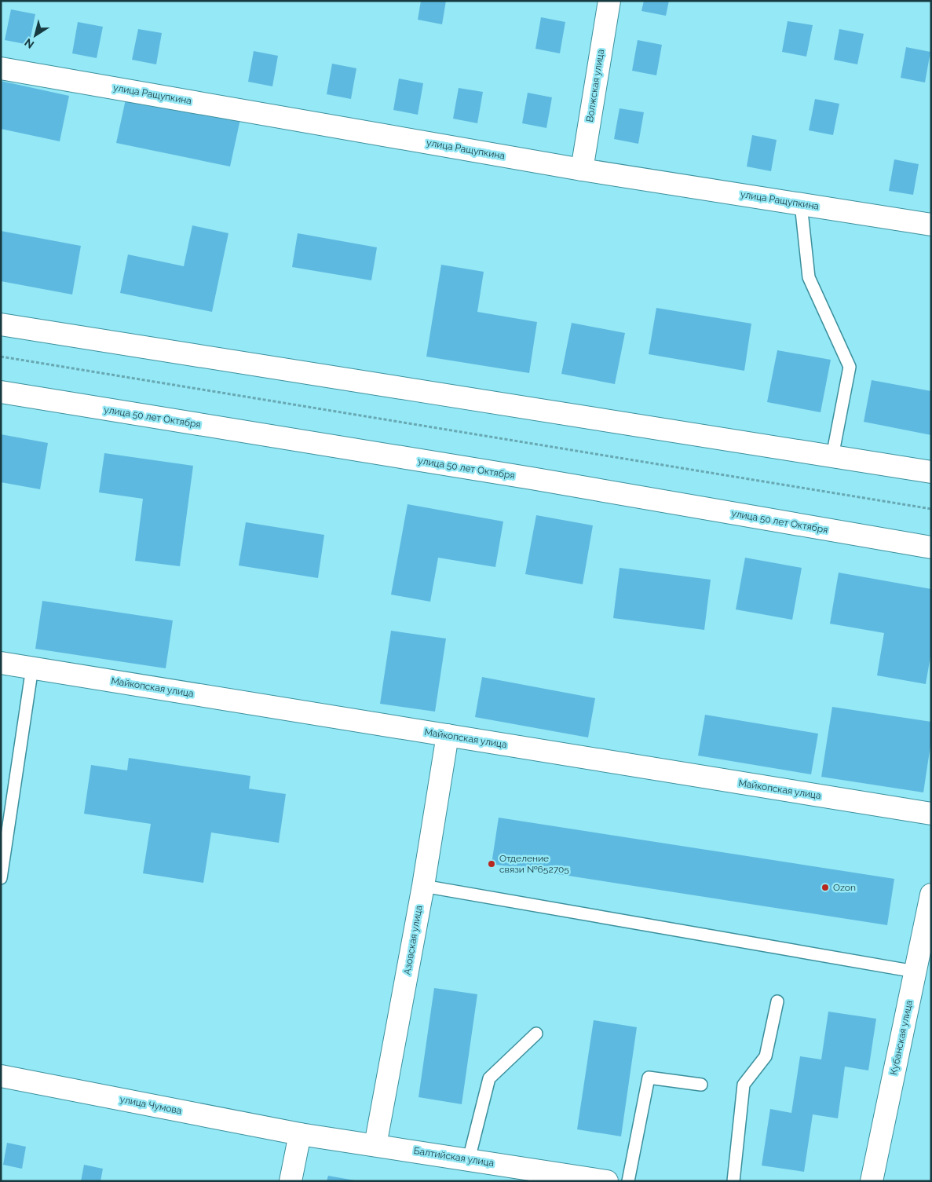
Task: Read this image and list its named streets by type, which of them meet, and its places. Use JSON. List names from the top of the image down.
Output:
{
  "streets": {
    "street": [
      "Волжская улица",
      "улица Ращупкина",
      "улица 50 лет Октября",
      "Майкопская улица",
      "Азовская улица",
      "Кубанская улица",
      "улица Чумова",
      "Балтийская улица"
    ]
  },
  "crossings": [
    ["Волжская улица", "улица Ращупкина"],
    ["Майкопская улица", "Азовская улица"],
    ["Азовская улица", "Балтийская улица"],
    ["улица Чумова", "Балтийская улица"]
  ],
  "places": ["Отделение связи №652705", "Ozon"],
  "north": "bottom left"
}
